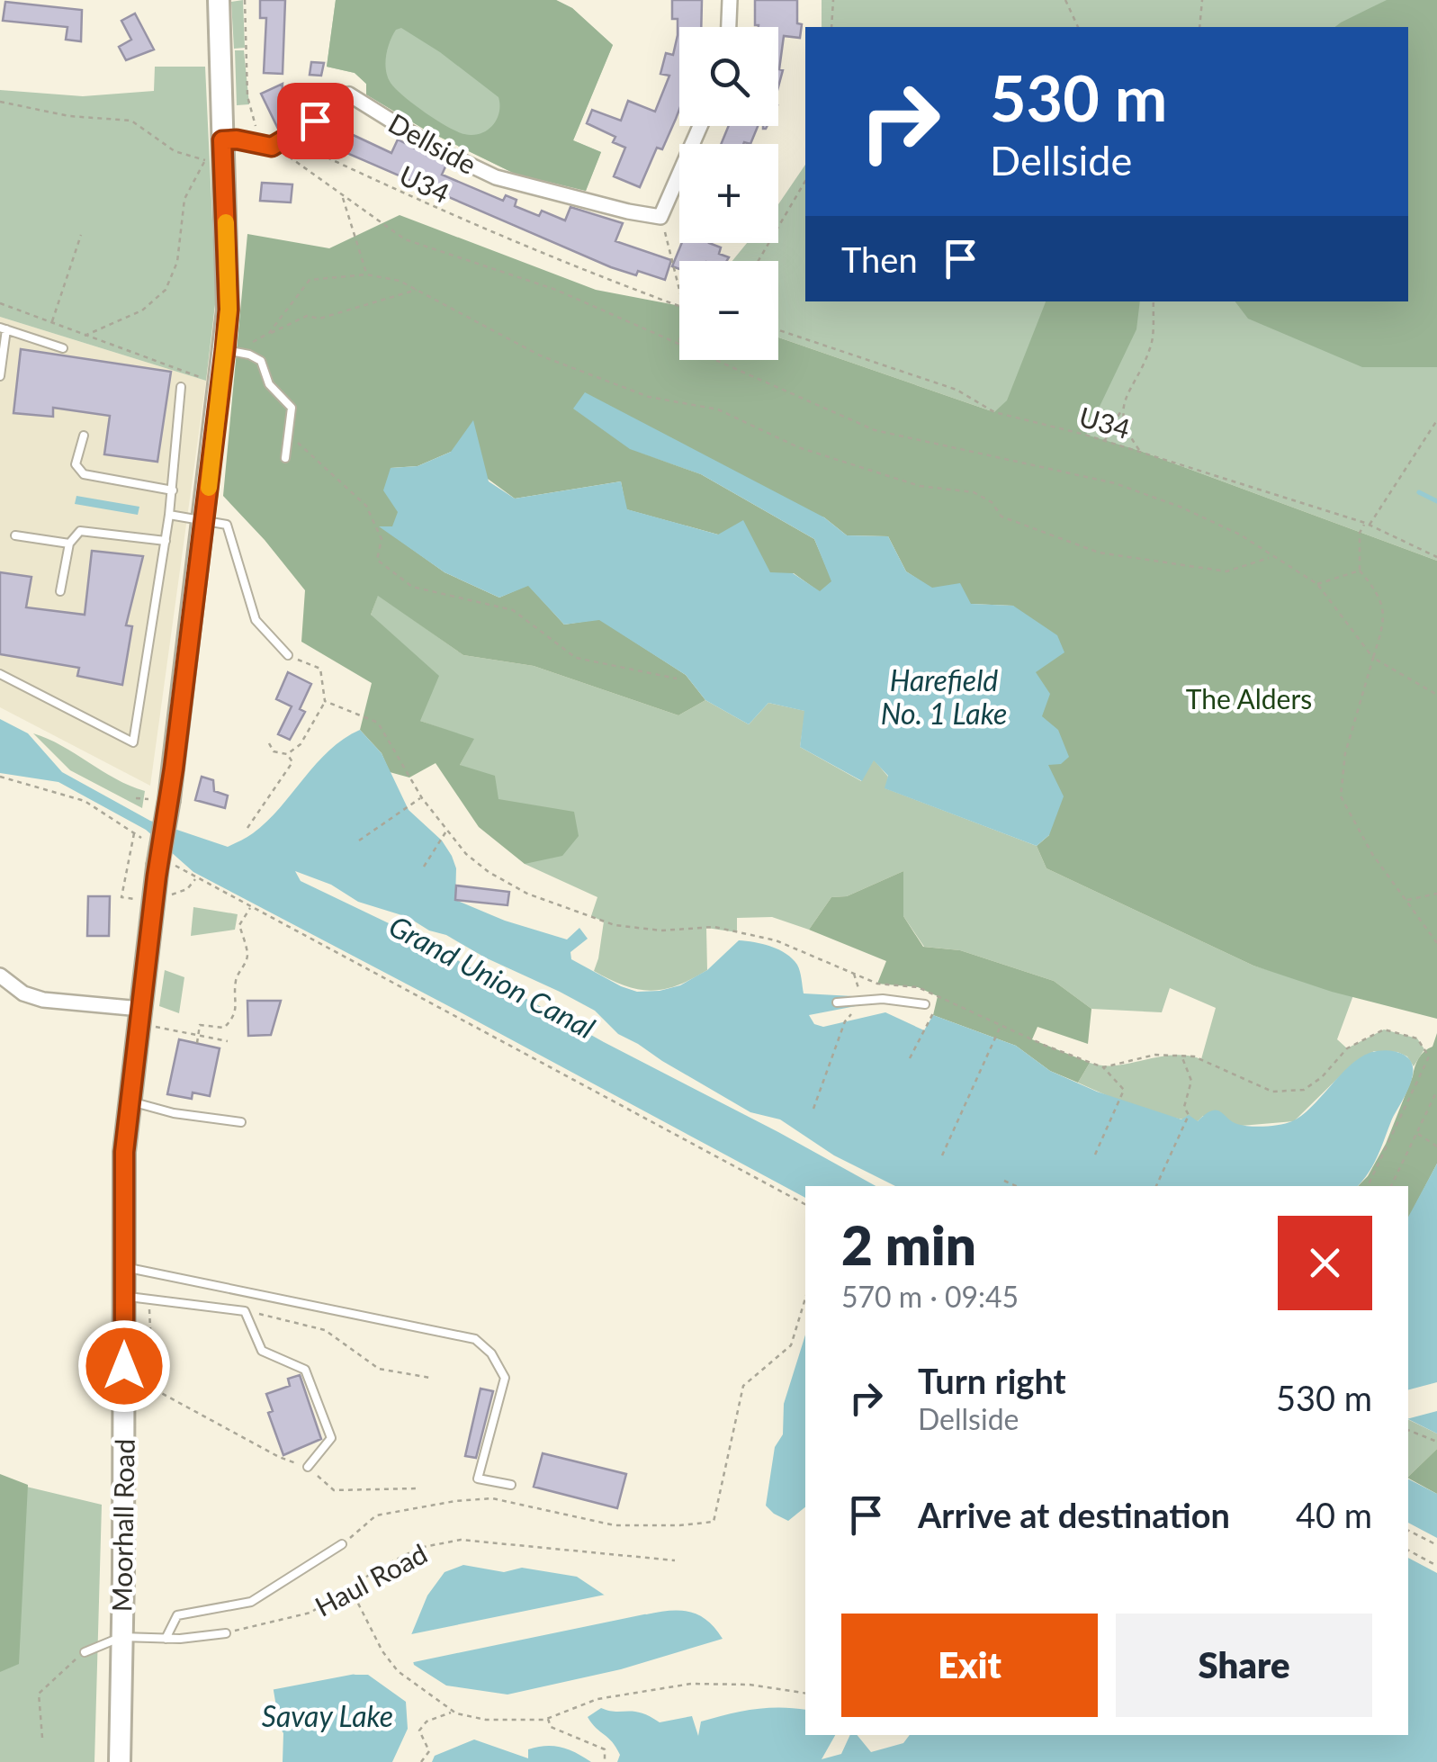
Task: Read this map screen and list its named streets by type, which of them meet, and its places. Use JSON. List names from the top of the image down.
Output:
{
  "streets": {
    "street": ["Dellside", "Moorhall Road"],
    "path": ["U34", "Haul Road"]
  },
  "water": ["Harefield No. 1 Lake", "Grand Union Canal", "Savay Lake"],
  "parks": ["The Alders"],
  "page": {
    "map_buttons": ["+", "−"],
    "turn": ["530 m", "Dellside"],
    "then": "Then",
    "heading": ["2 min", "570 m · 09:45"],
    "list": [
      {
        "name": "Turn right",
        "note": "Dellside",
        "value": "530 m"
      },
      {
        "name": "Arrive at destination",
        "value": "40 m"
      }
    ],
    "buttons": ["Exit", "Share"]
  }
}
